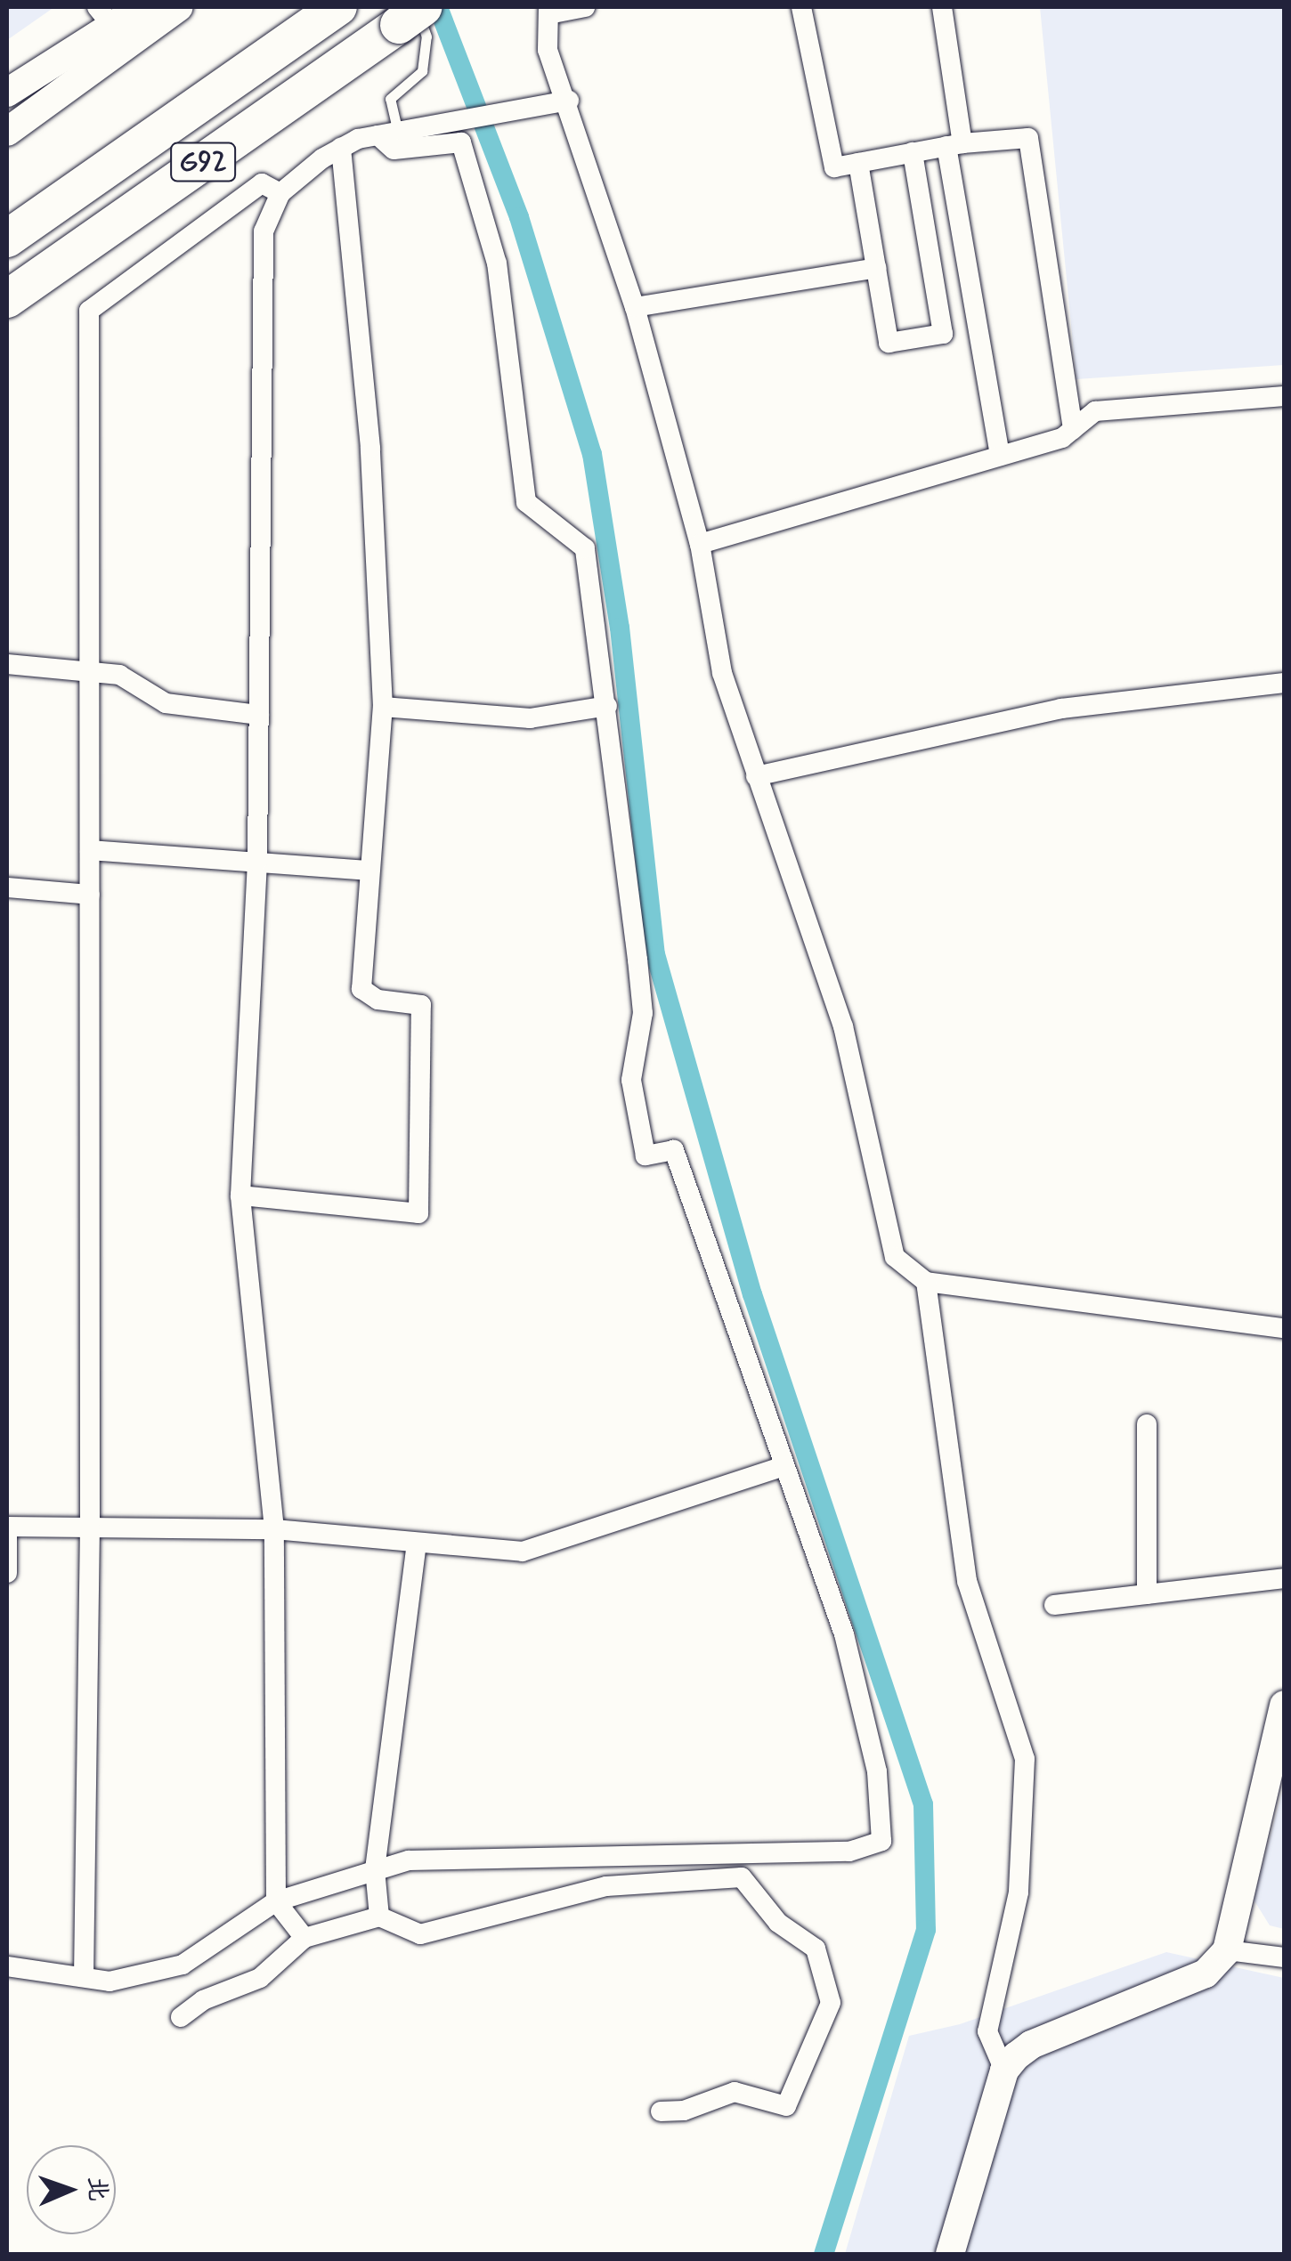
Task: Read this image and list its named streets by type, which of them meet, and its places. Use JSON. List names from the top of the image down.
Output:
{
  "streets": {
    "highway": ["G92"]
  },
  "north": "right"
}
